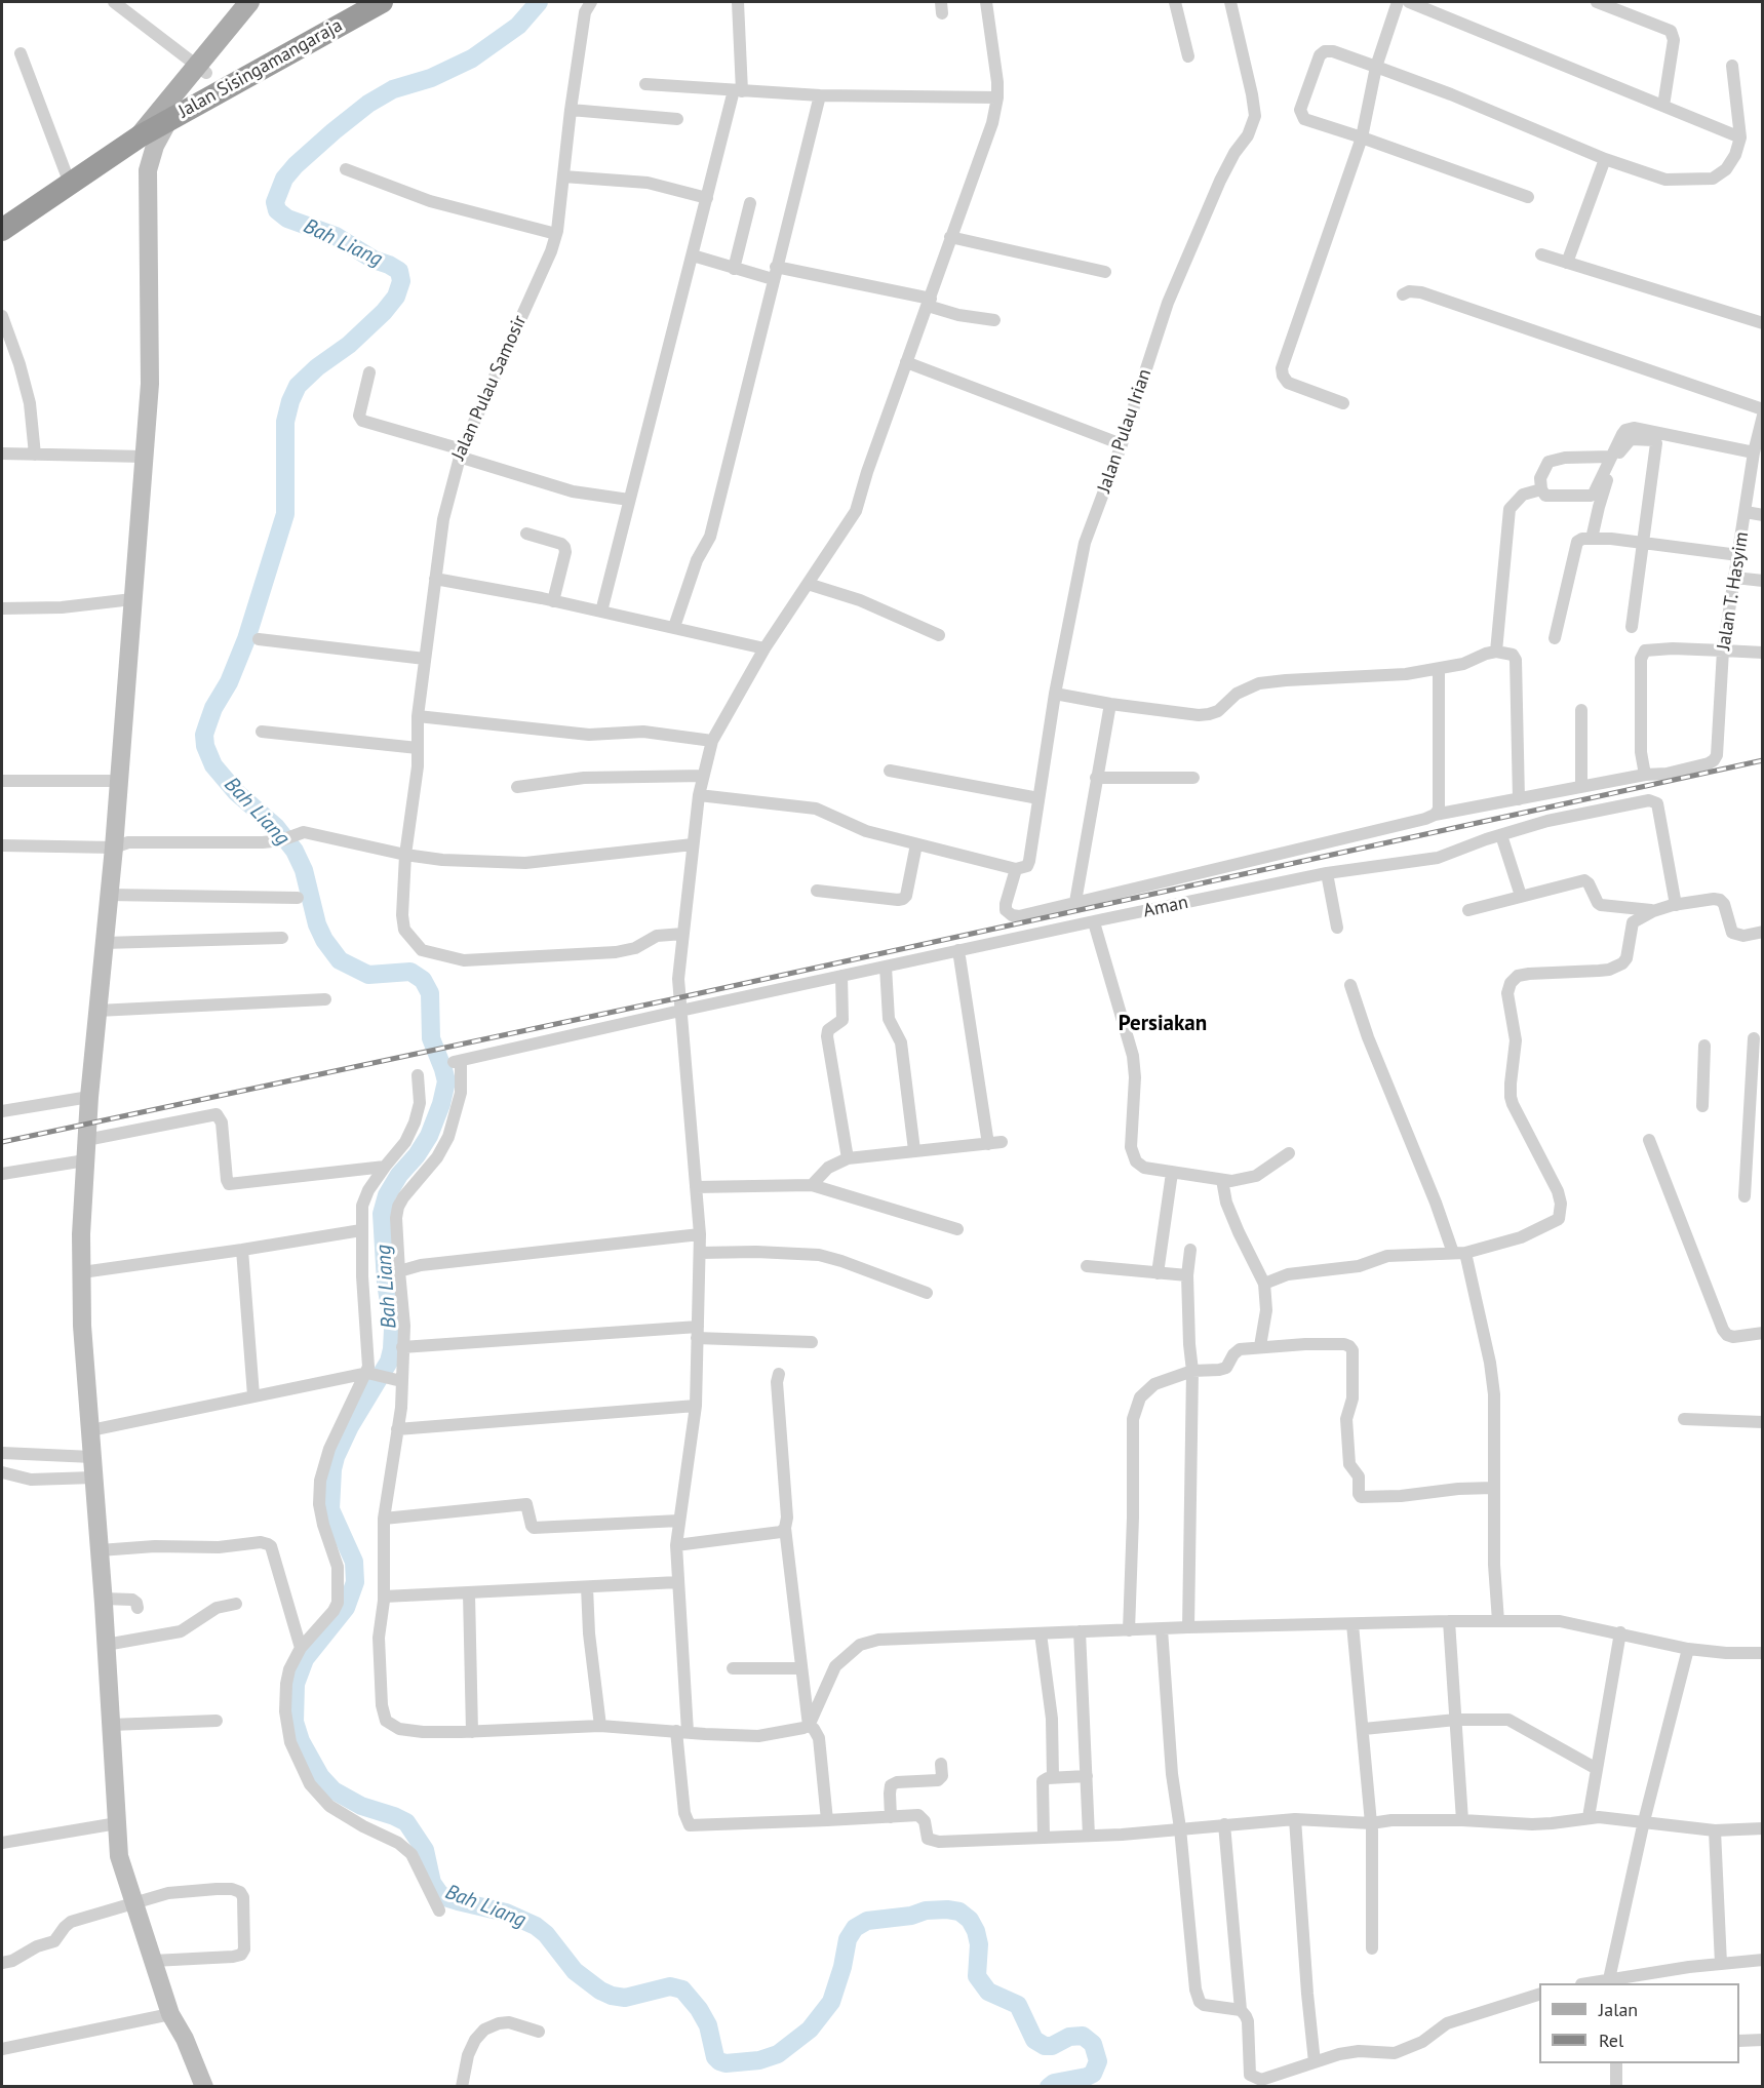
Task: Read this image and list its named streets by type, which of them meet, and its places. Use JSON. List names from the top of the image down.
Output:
{
  "streets": {
    "highway": ["Jalan Sisingamangaraja"],
    "street": [
      "Jalan Pulau Samosir",
      "Jalan Pulau Irian",
      "Jalan T. Hasyim",
      "Aman"
    ]
  },
  "districts": ["Persiakan"],
  "water": ["Bah Liang"],
  "legend": ["Jalan", "Rel"]
}
